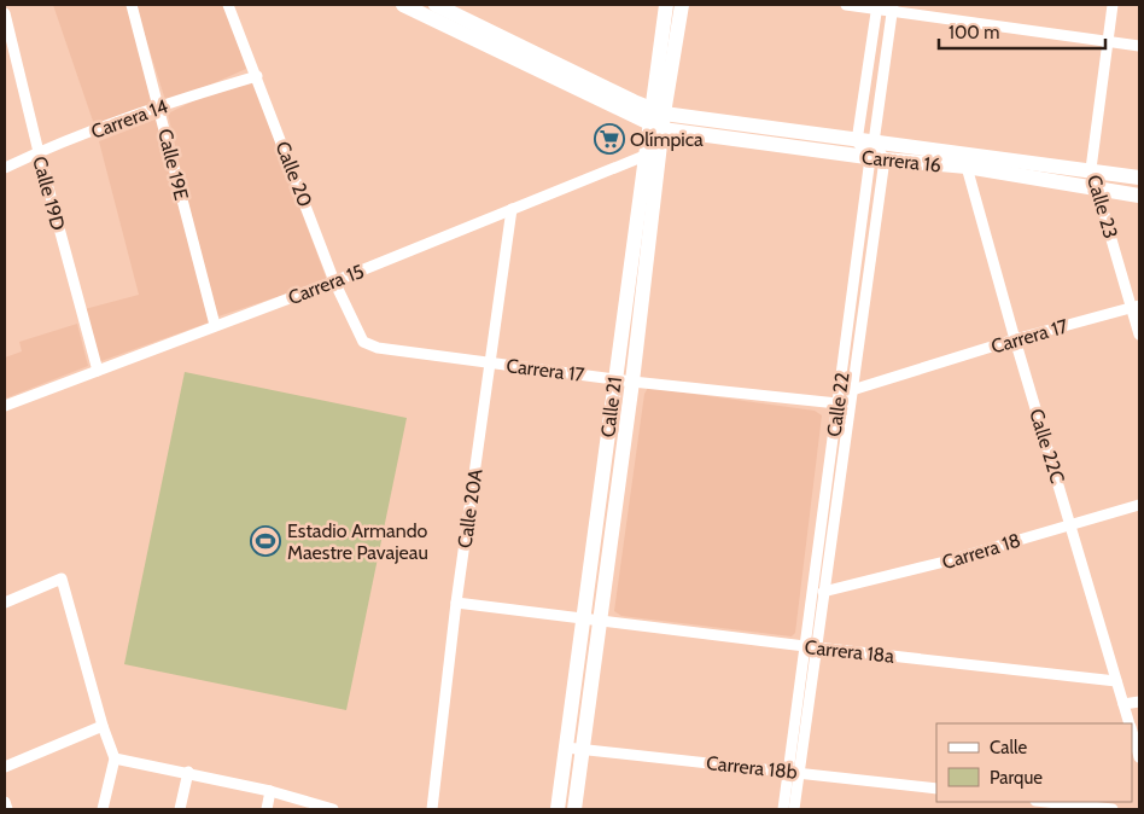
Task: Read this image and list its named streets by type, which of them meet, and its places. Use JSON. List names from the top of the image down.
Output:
{
  "streets": {
    "main road": ["Carrera 16", "Calle 21"],
    "street": [
      "Carrera 14",
      "Calle 19E",
      "Calle 20",
      "Calle 19D",
      "Calle 23",
      "Carrera 15",
      "Carrera 17",
      "Calle 22",
      "Calle 22C",
      "Calle 20A",
      "Carrera 18",
      "Carrera 18a",
      "Carrera 18b"
    ]
  },
  "crossings": [
    ["Carrera 14", "Calle 19E"],
    ["Carrera 14", "Calle 20"],
    ["Carrera 14", "Calle 19D"],
    ["Carrera 16", "Calle 23"],
    ["Carrera 16", "Calle 22"],
    ["Carrera 16", "Calle 21"],
    ["Carrera 16", "Calle 22C"],
    ["Calle 19E", "Carrera 15"],
    ["Calle 20", "Carrera 15"],
    ["Calle 20", "Carrera 17"],
    ["Calle 19D", "Carrera 15"],
    ["Calle 23", "Carrera 17"],
    ["Carrera 15", "Calle 21"],
    ["Carrera 15", "Calle 20A"],
    ["Carrera 17", "Calle 22"],
    ["Carrera 17", "Calle 21"],
    ["Carrera 17", "Calle 22C"],
    ["Carrera 17", "Calle 20A"],
    ["Calle 22", "Carrera 18"],
    ["Calle 22", "Carrera 18a"],
    ["Calle 22", "Carrera 18b"],
    ["Calle 21", "Carrera 18a"],
    ["Calle 21", "Carrera 18b"],
    ["Calle 22C", "Carrera 18"],
    ["Calle 22C", "Carrera 18a"]
  ],
  "places": {
    "supermarket": ["Olímpica"],
    "sports": ["Estadio Armando Maestre Pavajeau"]
  },
  "legend": ["Calle", "Parque"],
  "scale_bar": "100 m"
}
